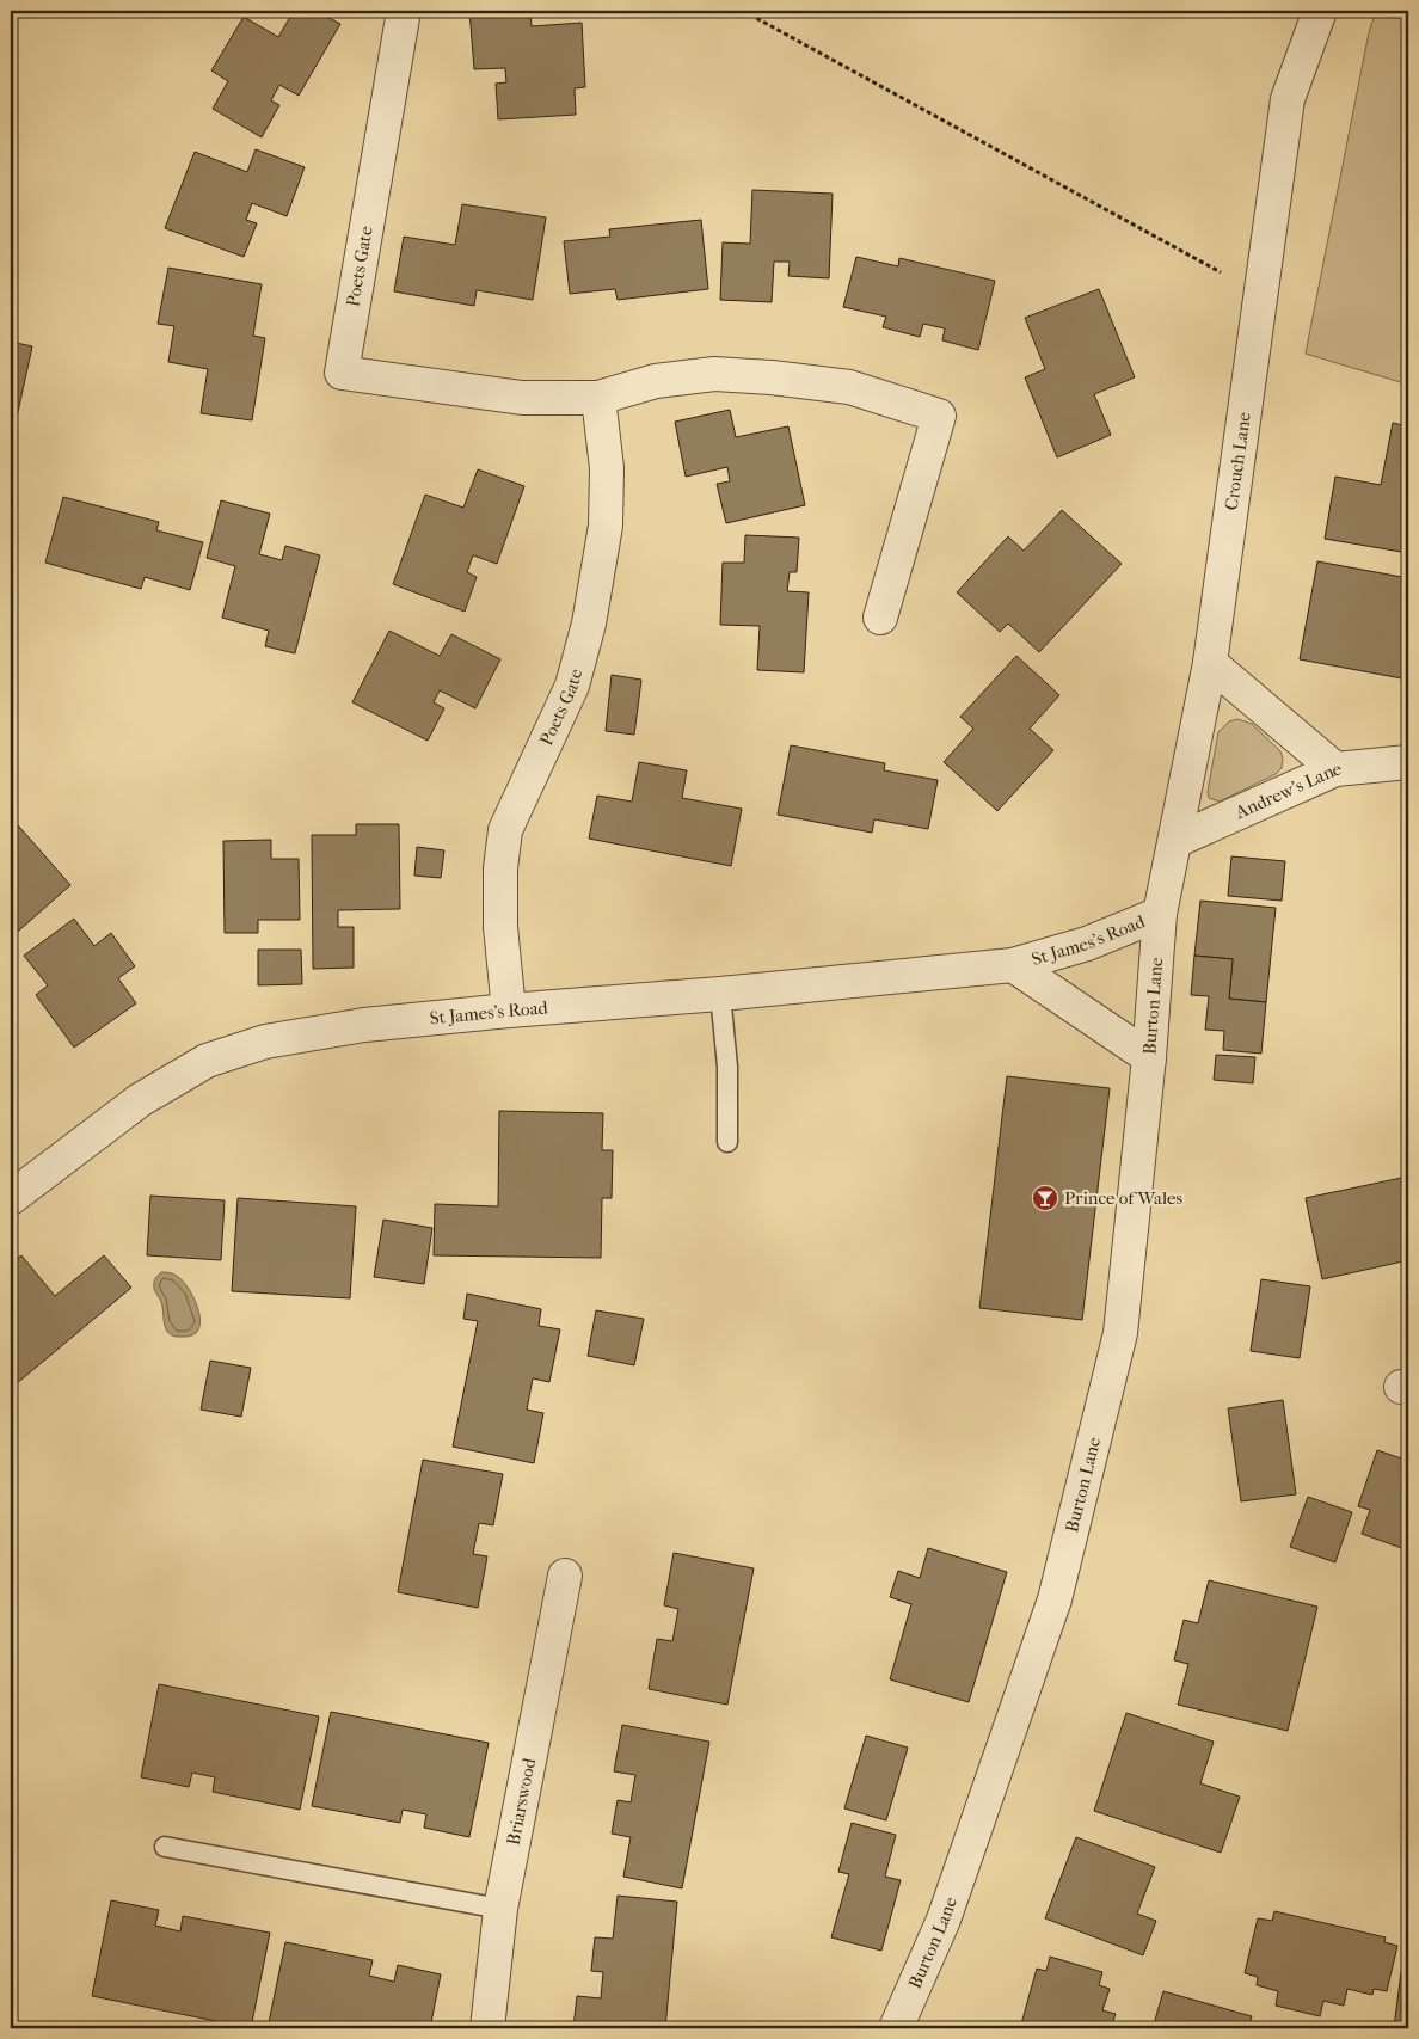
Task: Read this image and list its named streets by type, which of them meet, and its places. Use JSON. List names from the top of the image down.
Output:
{
  "streets": {
    "street": [
      "Poets Gate",
      "Crouch Lane",
      "Andrew's Lane",
      "St James's Road",
      "Burton Lane",
      "Briarswood"
    ]
  },
  "crossings": [
    ["Poets Gate", "St James's Road"],
    ["Crouch Lane", "Andrew's Lane"],
    ["Crouch Lane", "St James's Road"],
    ["Crouch Lane", "Burton Lane"],
    ["St James's Road", "Burton Lane"]
  ],
  "places": {
    "bar": ["Prince of Wales"]
  }
}
